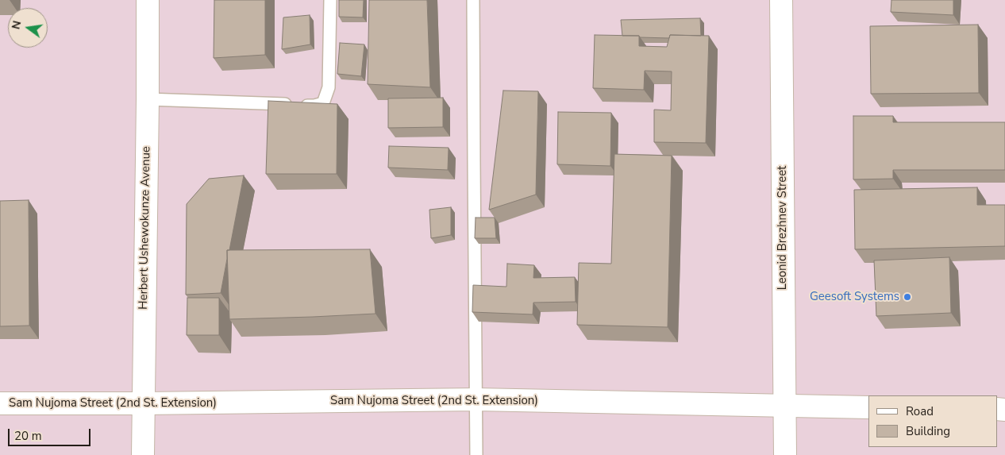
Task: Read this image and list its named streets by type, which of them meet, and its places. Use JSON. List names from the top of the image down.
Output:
{
  "streets": {
    "main road": ["Herbert Ushewokunze Avenue", "Leonid Brezhnev Street", "Sam Nujoma Street (2nd St. Extension)"]
  },
  "crossings": [
    ["Herbert Ushewokunze Avenue", "Sam Nujoma Street (2nd St. Extension)"],
    ["Leonid Brezhnev Street", "Sam Nujoma Street (2nd St. Extension)"]
  ],
  "places": ["Geesoft Systems"],
  "legend": ["Road", "Building"],
  "scale_bar": "20 m",
  "north": "left"
}
